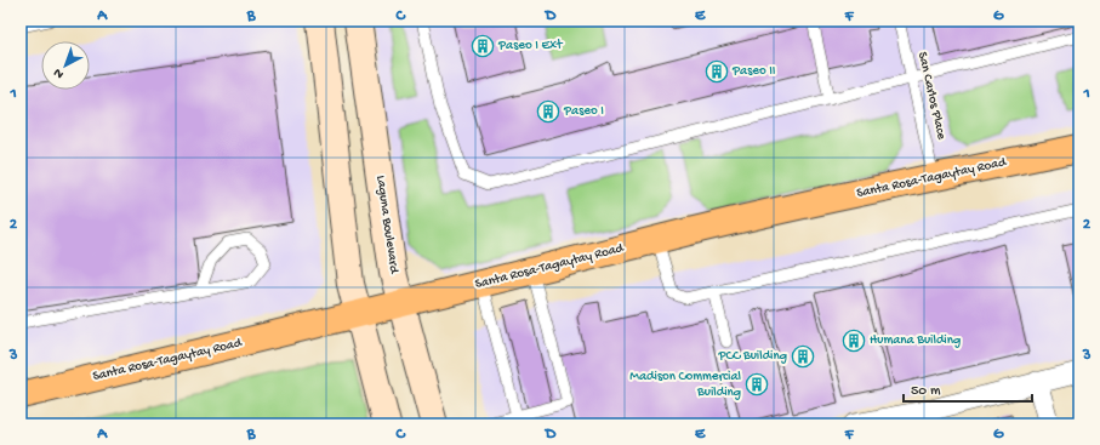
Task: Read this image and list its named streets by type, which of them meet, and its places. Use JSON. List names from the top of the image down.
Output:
{
  "streets": {
    "main road": ["Santa Rosa-Tagaytay Road", "Laguna Boulevard"],
    "lane": ["San Carlos Place"]
  },
  "crossings": [
    ["San Carlos Place", "Santa Rosa-Tagaytay Road"],
    ["Santa Rosa-Tagaytay Road", "Laguna Boulevard"]
  ],
  "places": {
    "building": [
      "Paseo I Ext",
      "Paseo II",
      "Paseo I",
      "Humana Building",
      "PCC Building",
      "Madison Commercial Building"
    ]
  },
  "scale_bar": "50 m",
  "north": "bottom left",
  "grid": {
    "columns": [
      "A",
      "B",
      "C",
      "D",
      "E",
      "F",
      "G"
    ],
    "rows": ["1", "2", "3"]
  }
}
